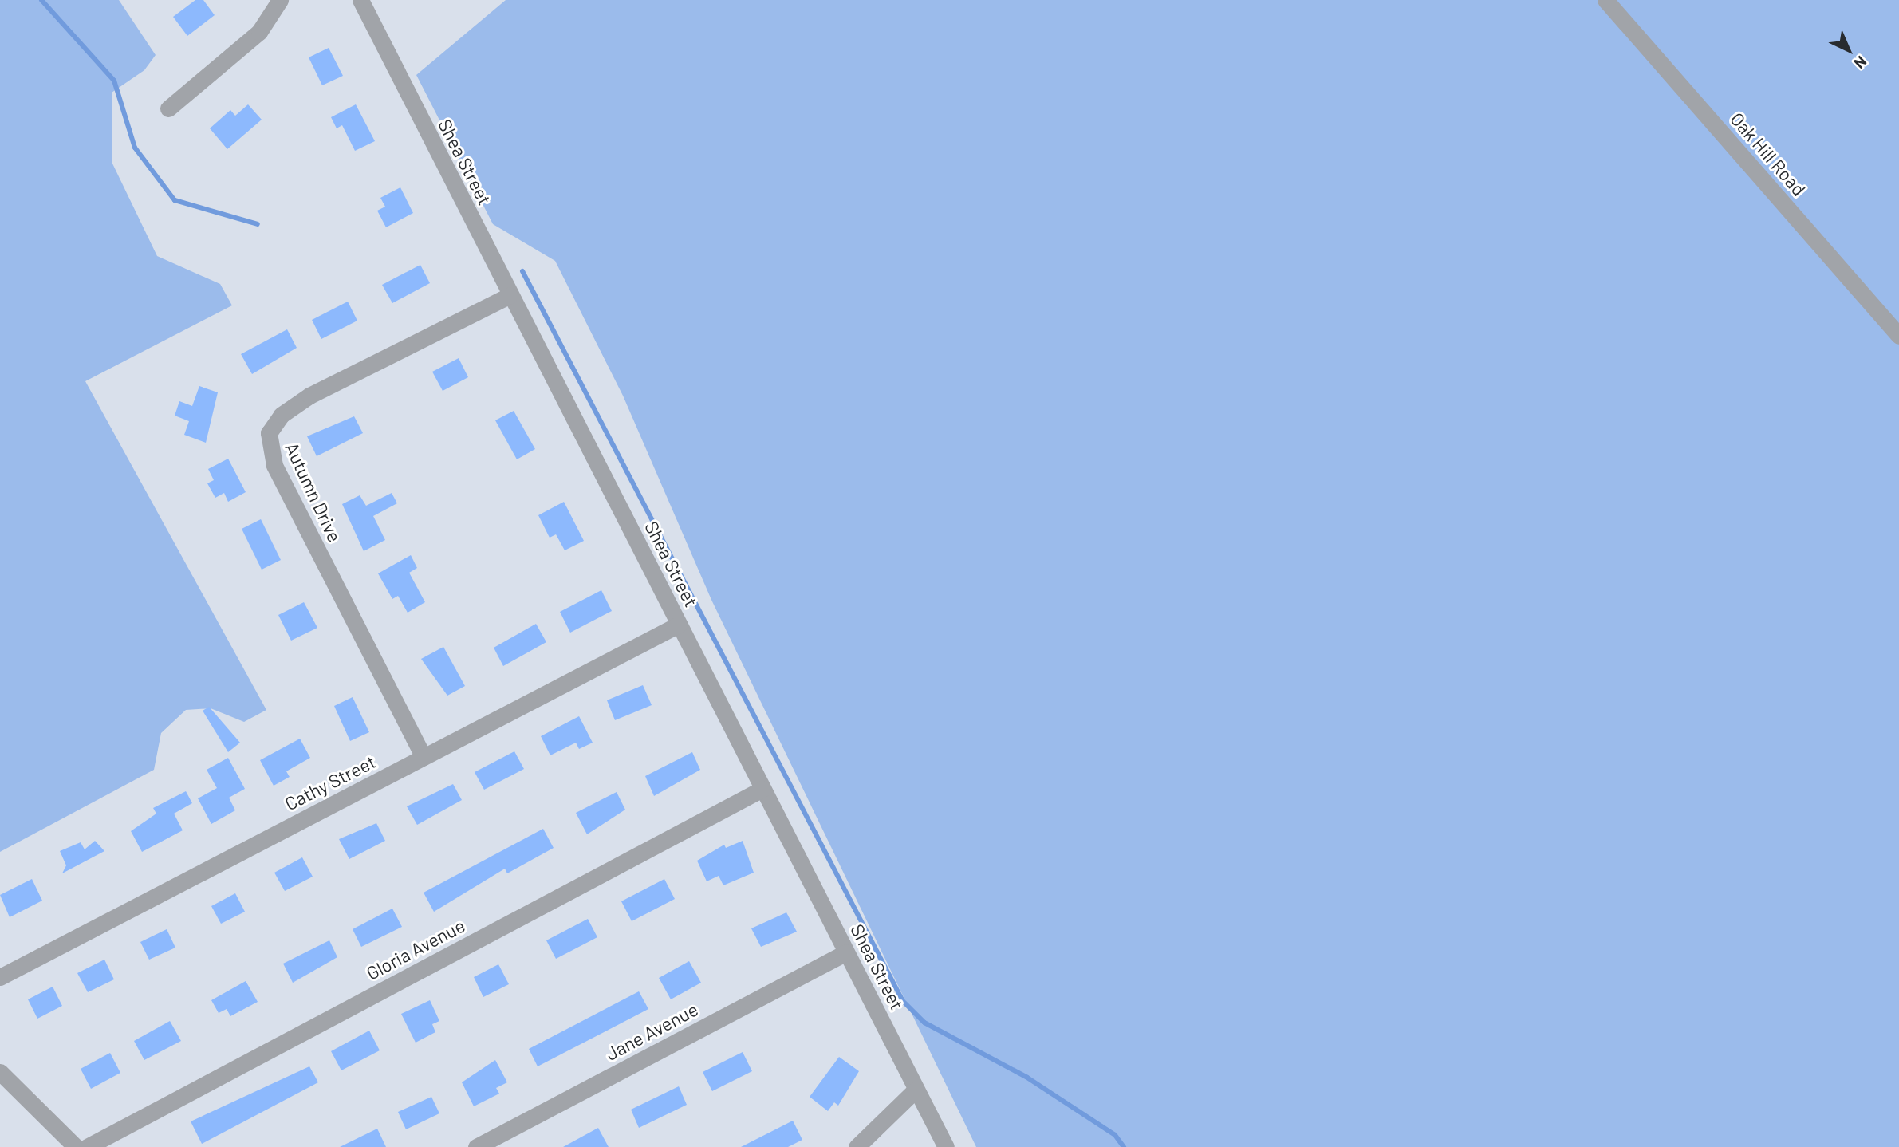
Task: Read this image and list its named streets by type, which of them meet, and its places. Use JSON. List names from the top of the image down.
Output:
{
  "streets": {
    "street": [
      "Oak Hill Road",
      "Shea Street",
      "Autumn Drive",
      "Cathy Street",
      "Gloria Avenue",
      "Jane Avenue"
    ]
  },
  "crossings": [
    ["Shea Street", "Autumn Drive"],
    ["Shea Street", "Cathy Street"],
    ["Shea Street", "Gloria Avenue"],
    ["Shea Street", "Jane Avenue"],
    ["Autumn Drive", "Cathy Street"]
  ],
  "north": "bottom right"
}
